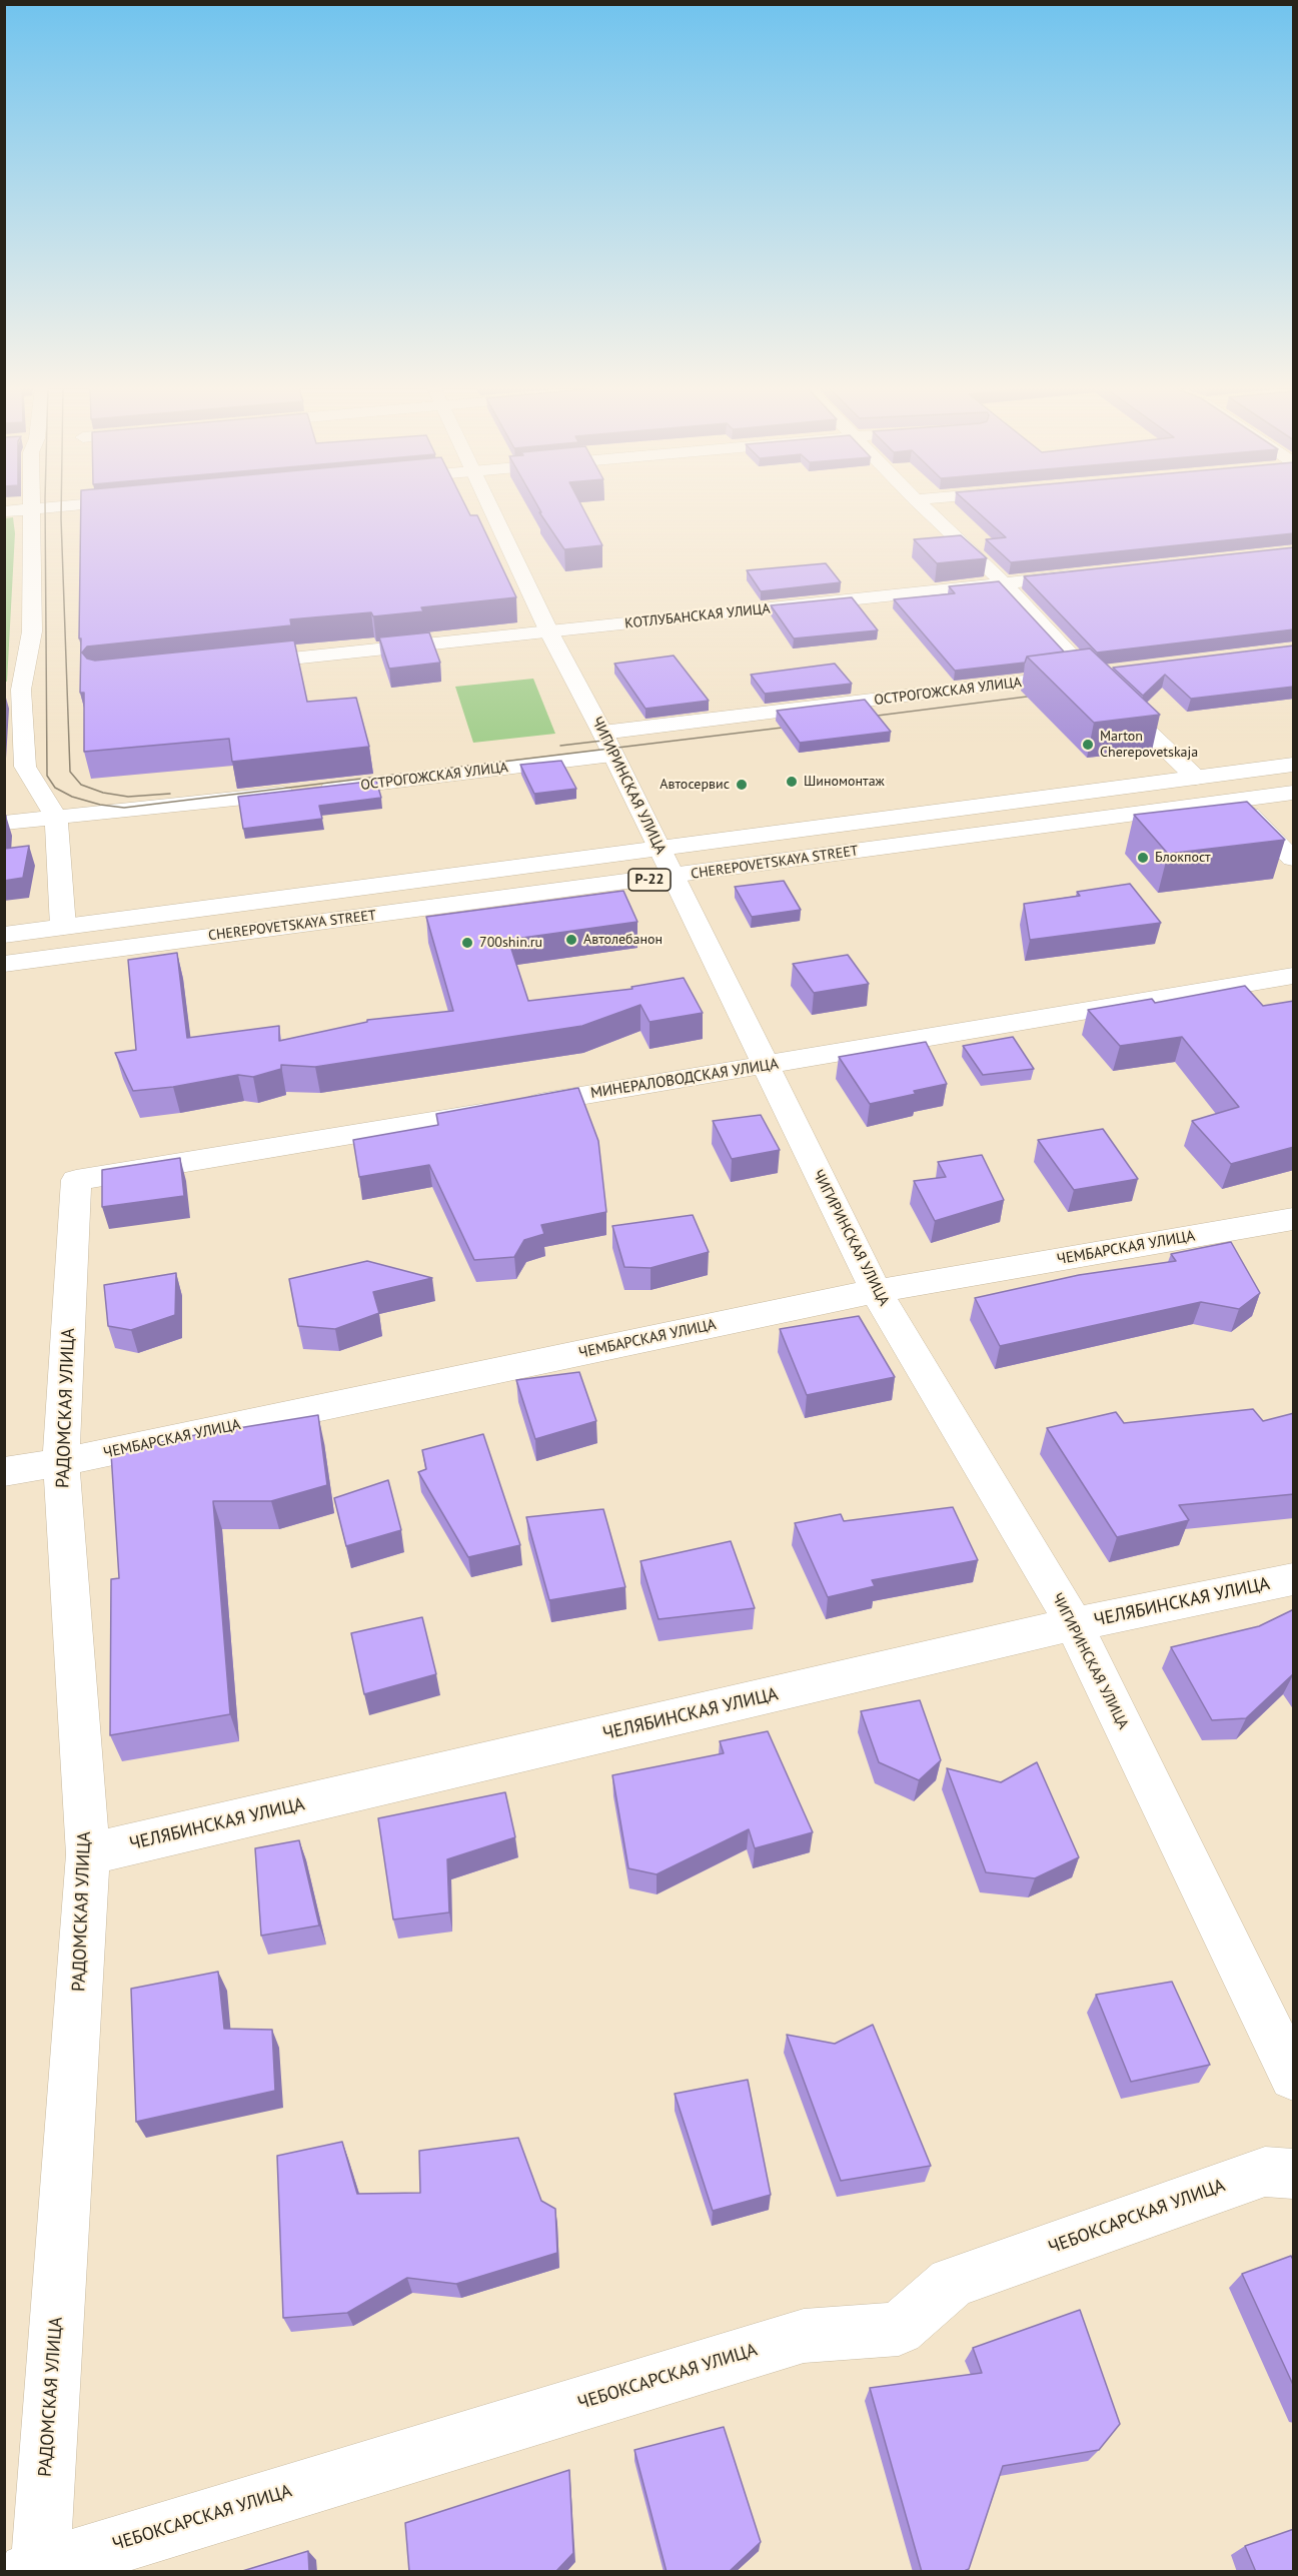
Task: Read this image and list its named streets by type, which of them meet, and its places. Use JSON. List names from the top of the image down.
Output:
{
  "streets": {
    "main road": [
      "КОТЛУБАНСКАЯ УЛИЦА",
      "ОСТРОГОЖСКАЯ УЛИЦА",
      "ЧИГИРИНСКАЯ УЛИЦА",
      "CHEREPOVETSKAYA STREET",
      "Р-22",
      "МИНЕРАЛОВОДСКАЯ УЛИЦА",
      "ЧЕМБАРСКАЯ УЛИЦА",
      "РАДОМСКАЯ УЛИЦА",
      "ЧЕЛЯБИНСКАЯ УЛИЦА",
      "ЧЕБОКСАРСКАЯ УЛИЦА"
    ]
  },
  "crossings": [
    ["КОТЛУБАНСКАЯ УЛИЦА", "ЧИГИРИНСКАЯ УЛИЦА"],
    ["ОСТРОГОЖСКАЯ УЛИЦА", "ЧИГИРИНСКАЯ УЛИЦА"],
    ["ЧИГИРИНСКАЯ УЛИЦА", "CHEREPOVETSKAYA STREET"],
    ["ЧИГИРИНСКАЯ УЛИЦА", "МИНЕРАЛОВОДСКАЯ УЛИЦА"],
    ["ЧИГИРИНСКАЯ УЛИЦА", "ЧЕМБАРСКАЯ УЛИЦА"],
    ["ЧИГИРИНСКАЯ УЛИЦА", "ЧЕЛЯБИНСКАЯ УЛИЦА"],
    ["МИНЕРАЛОВОДСКАЯ УЛИЦА", "РАДОМСКАЯ УЛИЦА"],
    ["ЧЕМБАРСКАЯ УЛИЦА", "РАДОМСКАЯ УЛИЦА"],
    ["РАДОМСКАЯ УЛИЦА", "ЧЕЛЯБИНСКАЯ УЛИЦА"],
    ["РАДОМСКАЯ УЛИЦА", "ЧЕБОКСАРСКАЯ УЛИЦА"]
  ],
  "places": [
    "Marton Cherepovetskaja",
    "Шиномонтаж",
    "Автосервис",
    "Блокпост",
    "Автолебанон",
    "700shin.ru"
  ]
}
